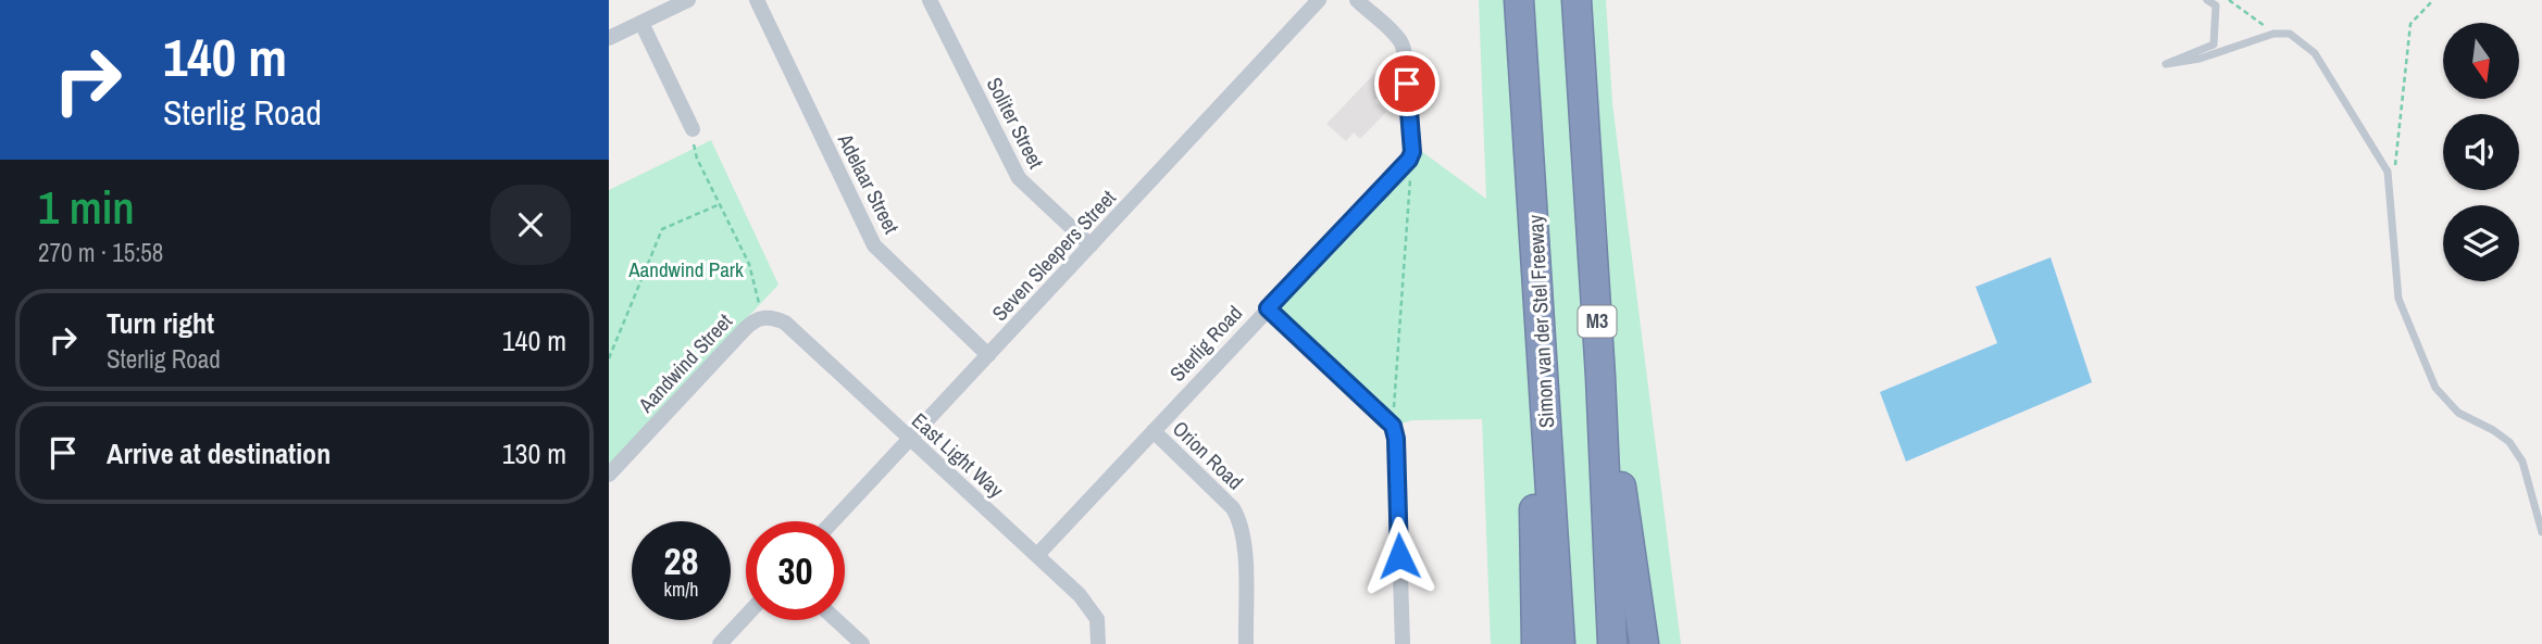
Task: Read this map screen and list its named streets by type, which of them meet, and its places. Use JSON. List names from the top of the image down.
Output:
{
  "streets": {
    "highway": ["Simon van der Stel Freeway", "M3"],
    "street": [
      "Soliter Street",
      "Adelaar Street",
      "Seven Sleepers Street",
      "Sterlig Road",
      "Aandwind Street",
      "East Light Way",
      "Orion Road"
    ]
  },
  "crossings": [
    ["Soliter Street", "Seven Sleepers Street"],
    ["Adelaar Street", "Seven Sleepers Street"],
    ["Seven Sleepers Street", "East Light Way"],
    ["Sterlig Road", "East Light Way"],
    ["Sterlig Road", "Orion Road"],
    ["Aandwind Street", "East Light Way"]
  ],
  "parks": ["Aandwind Park"],
  "north": "bottom",
  "page": {
    "turn": ["140 m", "Sterlig Road"],
    "heading": ["1 min", "270 m · 15:58"],
    "list": [
      {
        "name": "Turn right",
        "note": "Sterlig Road",
        "value": "140 m"
      },
      {
        "name": "Arrive at destination",
        "value": "130 m"
      }
    ],
    "speed": "28 km/h",
    "limit": "30"
  }
}
